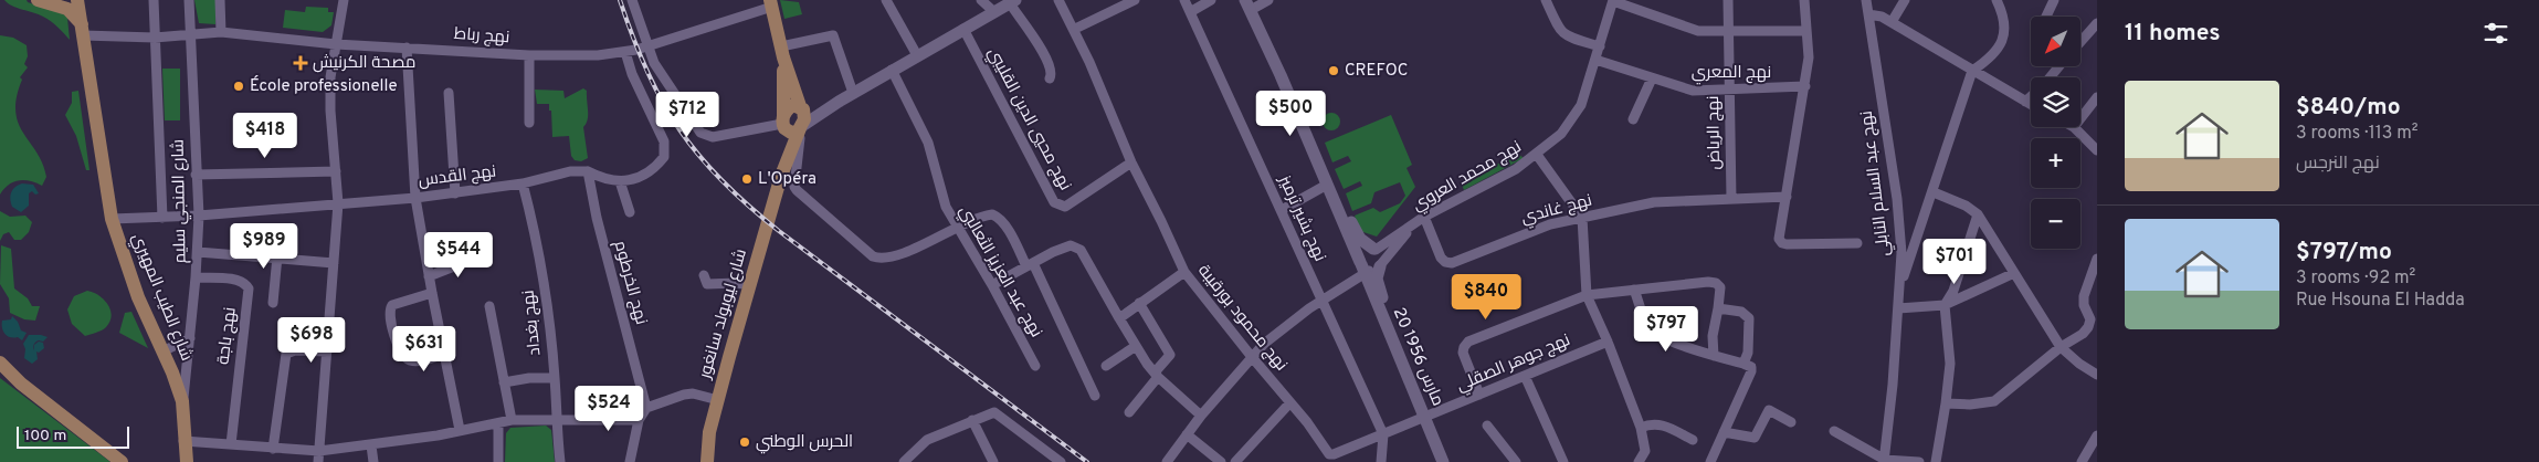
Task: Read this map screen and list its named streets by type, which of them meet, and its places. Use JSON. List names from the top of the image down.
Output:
{
  "streets": {
    "main road": ["شارع الطيب المهيري", "شارع ليوبولد سانغور", "20 مارس 1956"],
    "street": [
      "نهج رباط",
      "نهج المعري",
      "نهج محيي الدين القليبي",
      "نهج الرياض",
      "نهج القدس",
      "نهج محمد العروي",
      "نهج عبد السلام النابلي",
      "شارع المنجي سليم",
      "نهج غاندي",
      "نهج بشير ترميز",
      "نهج عبد العزيز الثعالبي",
      "نهج الخرطوم",
      "نهج محمود بورقيبة",
      "نهج بغداد",
      "نهج باجة",
      "نهج جوهر الصقلي"
    ]
  },
  "crossings": [
    ["نهج رباط", "شارع المنجي سليم"],
    ["نهج رباط", "شارع الطيب المهيري"],
    ["نهج رباط", "شارع ليوبولد سانغور"],
    ["نهج المعري", "نهج الرياض"],
    ["نهج المعري", "نهج محمد العروي"],
    ["نهج محيي الدين القليبي", "نهج محمود بورقيبة"],
    ["نهج الرياض", "نهج غاندي"],
    ["نهج القدس", "شارع المنجي سليم"],
    ["نهج القدس", "نهج الخرطوم"],
    ["نهج القدس", "شارع الطيب المهيري"],
    ["نهج القدس", "نهج بغداد"],
    ["نهج محمد العروي", "نهج غاندي"],
    ["شارع المنجي سليم", "شارع الطيب المهيري"],
    ["شارع المنجي سليم", "نهج باجة"],
    ["نهج بشير ترميز", "نهج محمود بورقيبة"],
    ["نهج محمود بورقيبة", "20 مارس 1956"],
    ["نهج محمود بورقيبة", "نهج جوهر الصقلي"],
    ["20 مارس 1956", "نهج جوهر الصقلي"]
  ],
  "places": {
    "health": ["مصحة الكرنيش"],
    "other": [
      "CREFOC",
      "École professionelle",
      "L'Opéra",
      "الحرس الوطني"
    ]
  },
  "scale_bar": "100 m",
  "north": "bottom left",
  "page": {
    "heading": "11 homes",
    "map_buttons": ["+", "−"],
    "list": [
      {
        "name": "$840/mo",
        "note": "3 rooms · 113 m² · نهج النرجس"
      },
      {
        "name": "$797/mo",
        "note": "3 rooms · 92 m² · Rue Hsouna El Hadda"
      }
    ],
    "price": [
      "$500",
      "$712",
      "$418",
      "$989",
      "$544",
      "$701",
      "$840",
      "$797",
      "$698",
      "$631",
      "$524"
    ],
    "scale": "100 m"
  }
}
